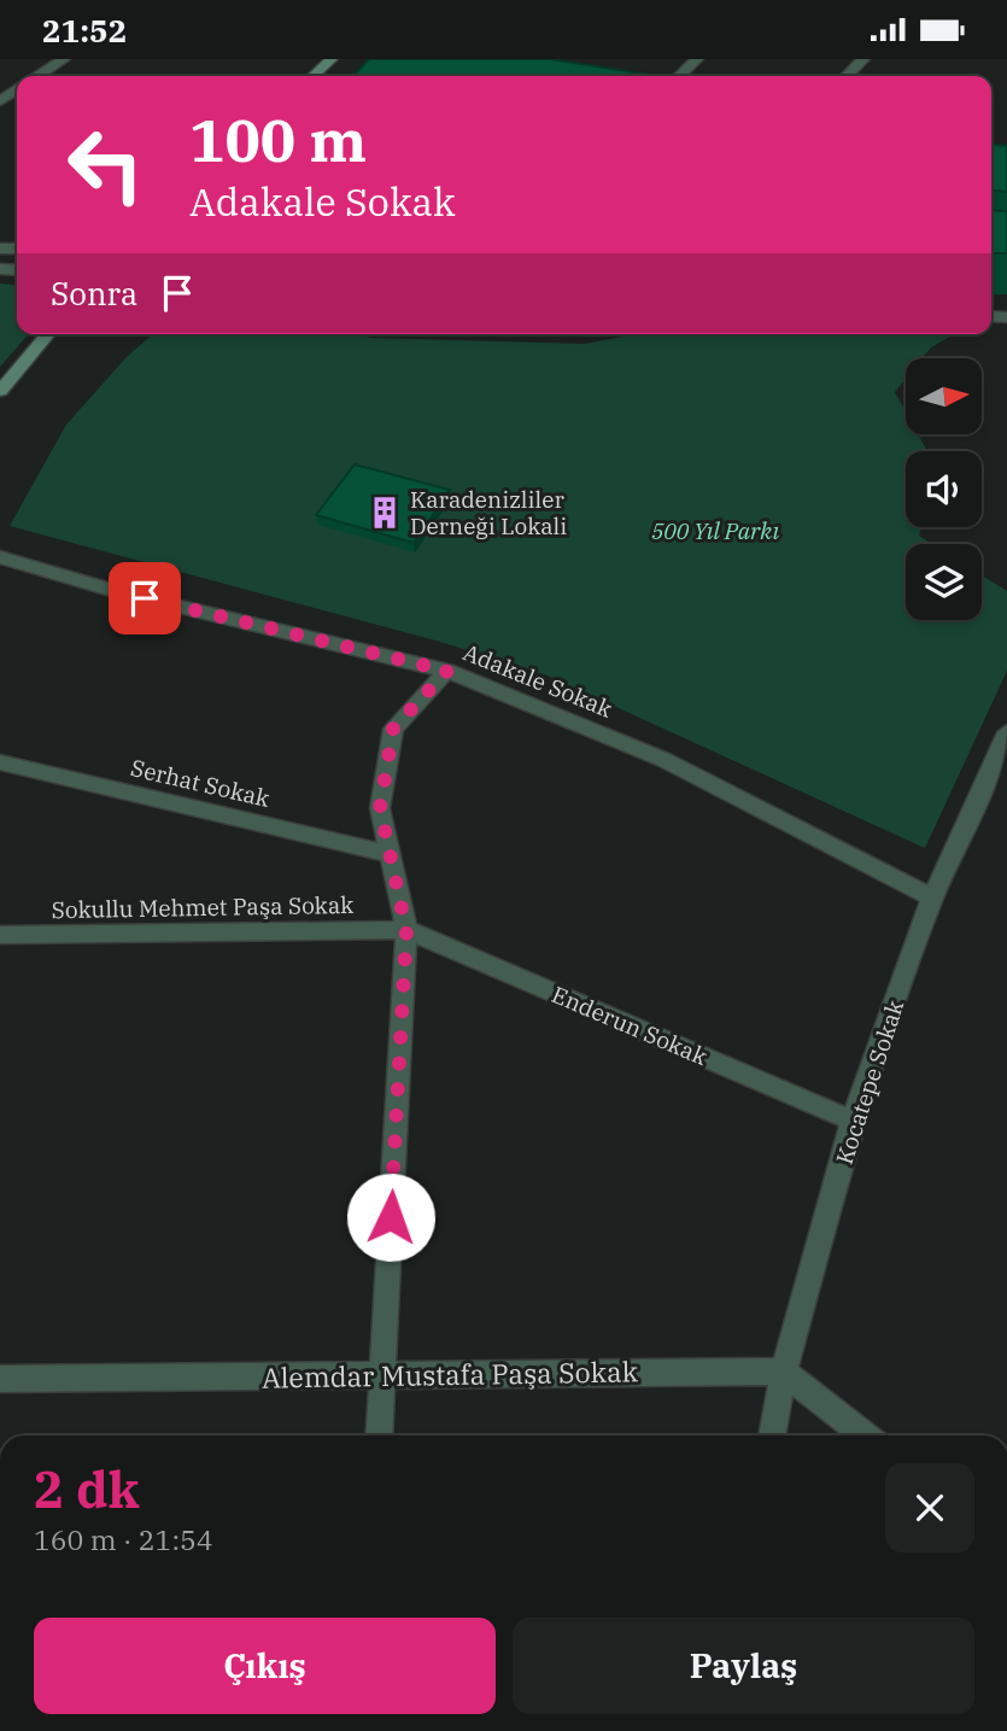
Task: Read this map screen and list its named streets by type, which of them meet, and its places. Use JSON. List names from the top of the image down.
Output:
{
  "streets": {
    "street": [
      "Adakale Sokak",
      "Serhat Sokak",
      "Sokullu Mehmet Paşa Sokak",
      "Enderun Sokak",
      "Kocatepe Sokak",
      "Alemdar Mustafa Paşa Sokak"
    ]
  },
  "crossings": [
    ["Adakale Sokak", "Kocatepe Sokak"],
    ["Sokullu Mehmet Paşa Sokak", "Enderun Sokak"],
    ["Enderun Sokak", "Kocatepe Sokak"],
    ["Kocatepe Sokak", "Alemdar Mustafa Paşa Sokak"]
  ],
  "parks": ["500 Yıl Parkı"],
  "places": {
    "building": ["Karadenizliler Derneği Lokali"]
  },
  "north": "right",
  "page": {
    "status": "21:52",
    "turn": ["100 m", "Adakale Sokak"],
    "then": "Sonra",
    "heading": ["2 dk", "160 m · 21:54"],
    "buttons": ["Çıkış", "Paylaş"]
  }
}
